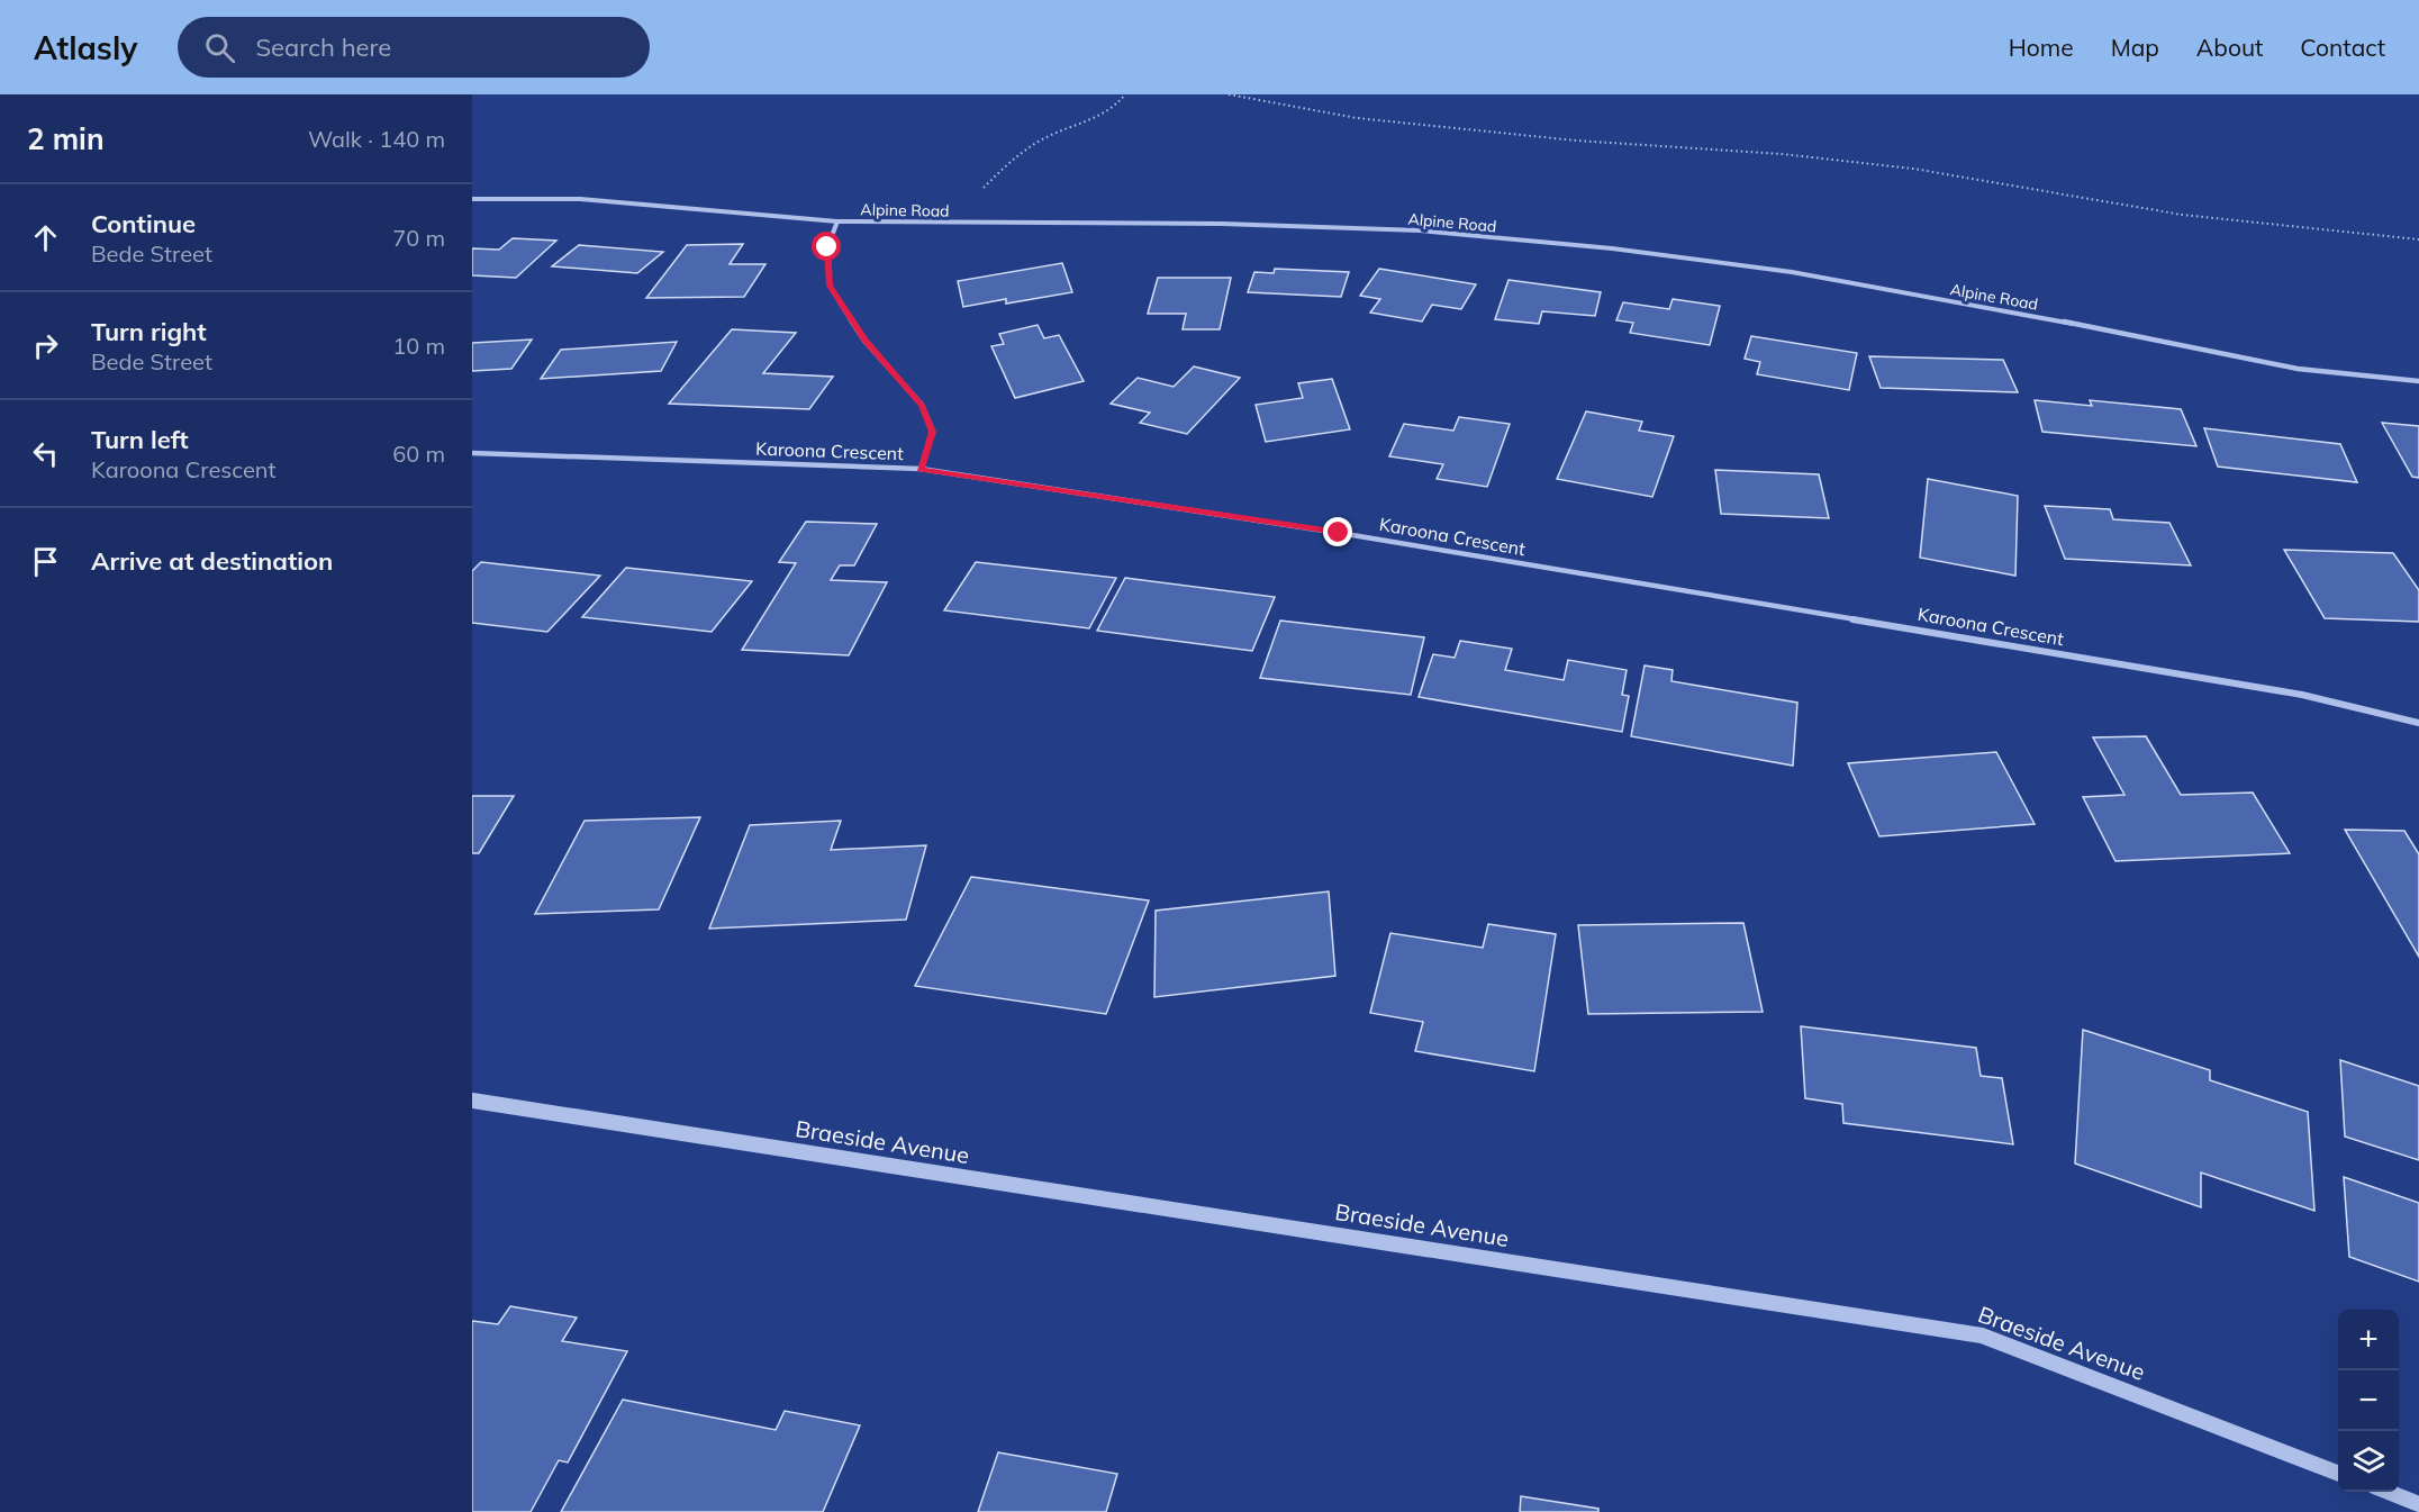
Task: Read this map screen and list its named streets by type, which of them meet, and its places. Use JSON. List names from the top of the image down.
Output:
{
  "streets": {
    "street": ["Alpine Road", "Karoona Crescent", "Braeside Avenue"]
  },
  "page": {
    "header": "Atlasly",
    "search": "Search here",
    "nav": [
      "Home",
      "Map",
      "About",
      "Contact"
    ],
    "heading": ["2 min", "Walk · 140 m"],
    "list": [
      ["Continue", "Bede Street", "70 m"],
      ["Turn right", "Bede Street", "10 m"],
      ["Turn left", "Karoona Crescent", "60 m"],
      "Arrive at destination"
    ],
    "map_buttons": ["+", "−"]
  }
}
